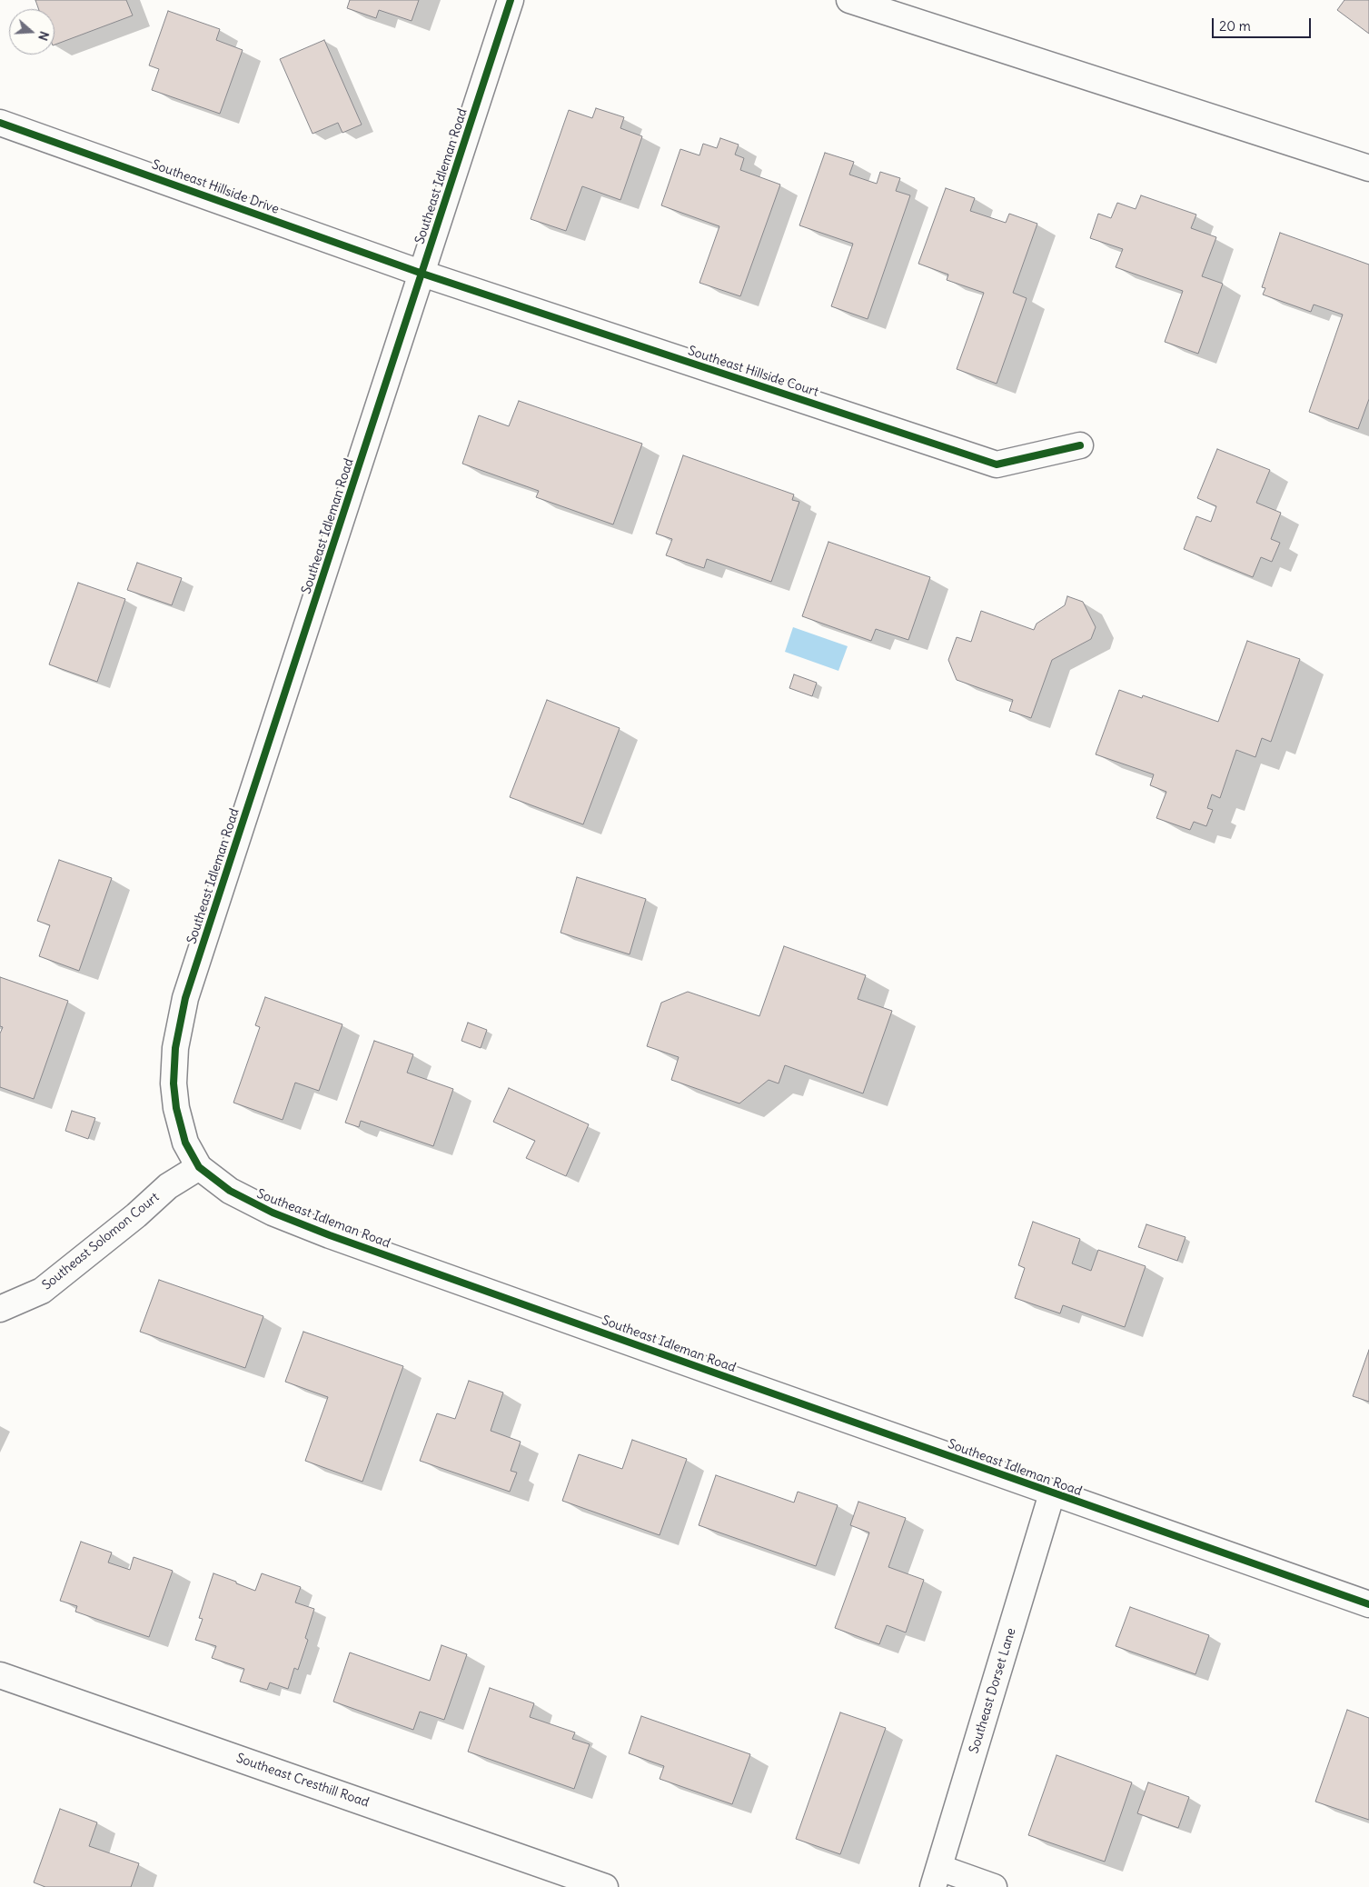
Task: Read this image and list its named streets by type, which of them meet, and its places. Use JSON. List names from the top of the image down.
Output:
{
  "streets": {
    "street": [
      "Southeast Idleman Road",
      "Southeast Hillside Drive",
      "Southeast Hillside Court",
      "Southeast Solomon Court",
      "Southeast Dorset Lane",
      "Southeast Cresthill Road"
    ]
  },
  "crossings": [
    ["Southeast Idleman Road", "Southeast Hillside Drive"],
    ["Southeast Idleman Road", "Southeast Hillside Court"],
    ["Southeast Idleman Road", "Southeast Solomon Court"],
    ["Southeast Idleman Road", "Southeast Dorset Lane"],
    ["Southeast Hillside Drive", "Southeast Hillside Court"]
  ],
  "scale_bar": "20 m",
  "north": "right"
}
